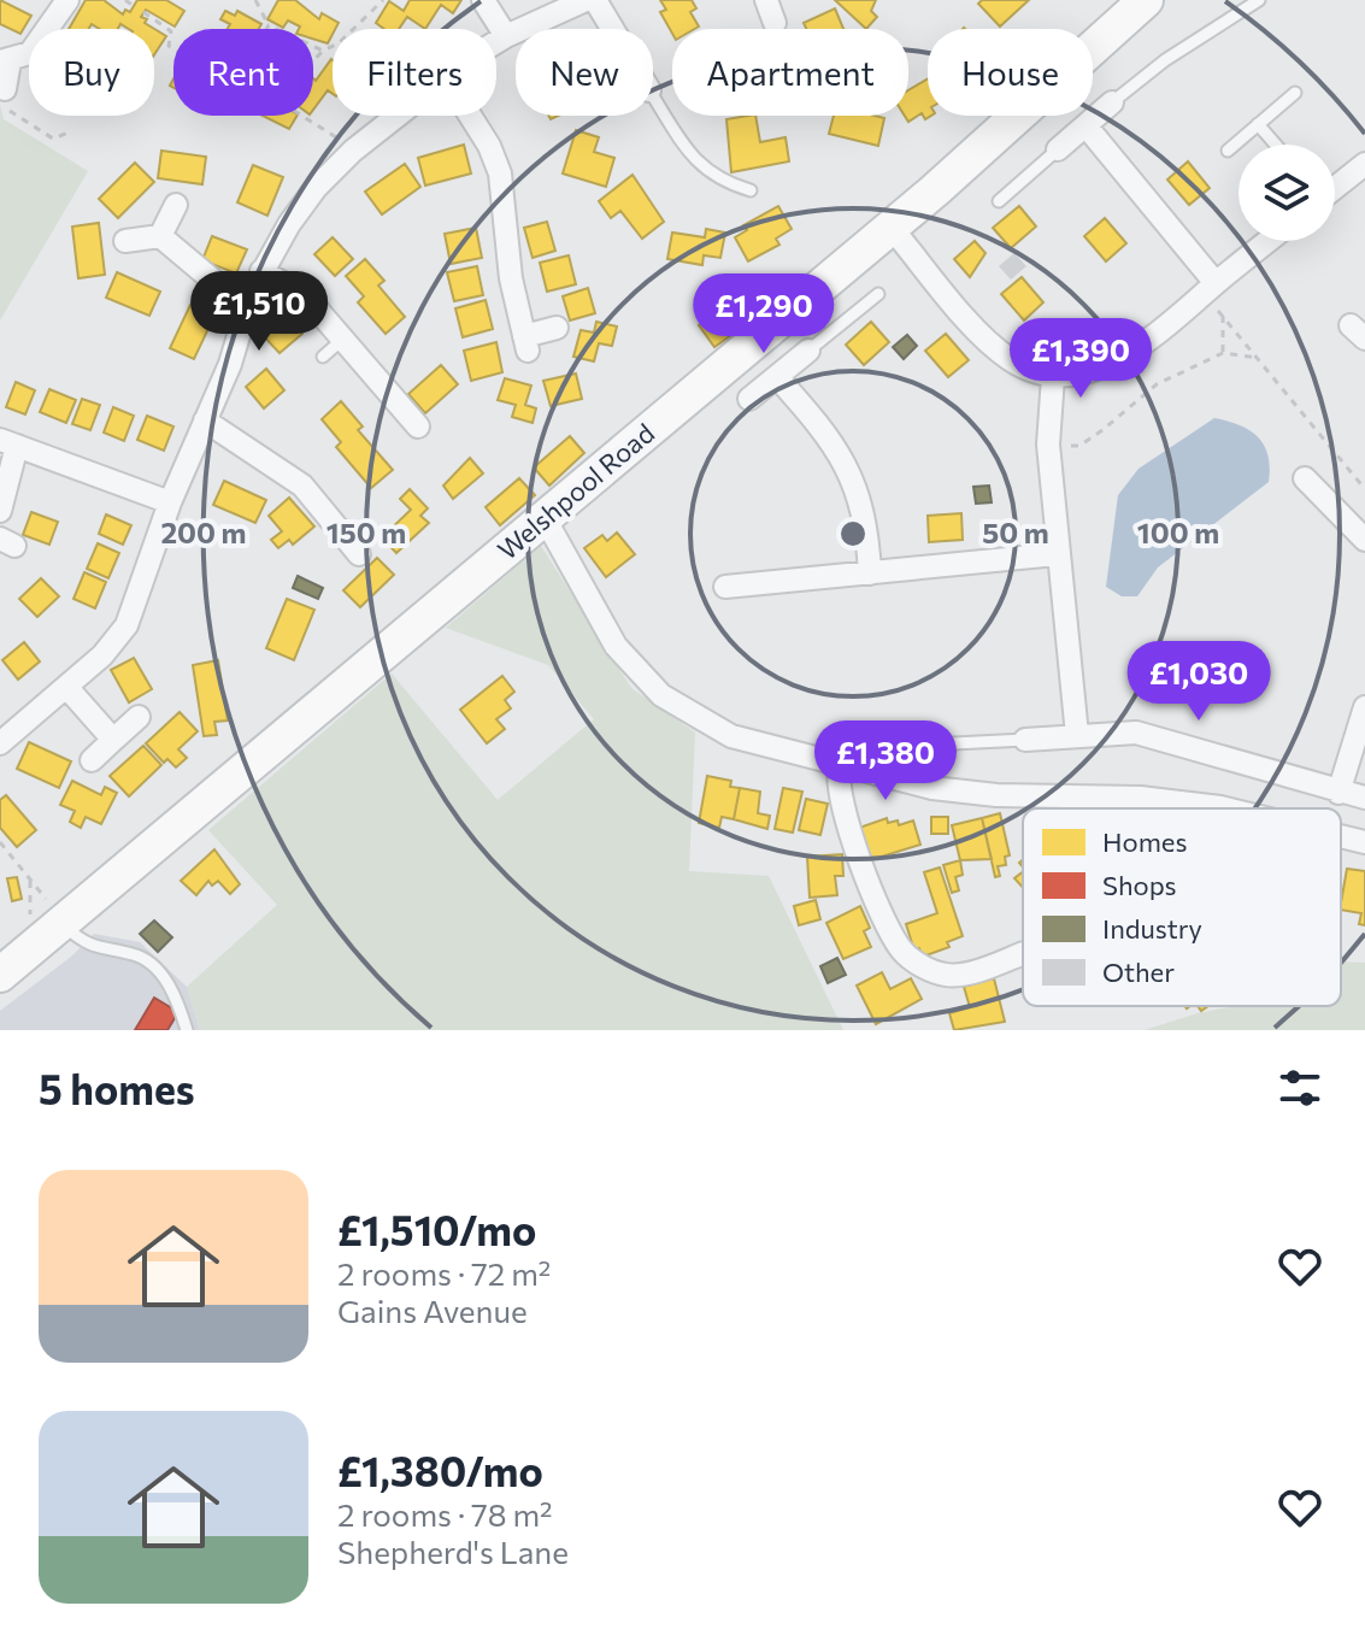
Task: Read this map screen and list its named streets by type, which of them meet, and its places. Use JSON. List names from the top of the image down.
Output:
{
  "streets": {
    "main road": ["Welshpool Road"]
  },
  "legend": [
    "Homes",
    "Shops",
    "Industry",
    "Other"
  ],
  "page": {
    "chip": [
      "Buy",
      "Rent",
      "Filters",
      "New",
      "Apartment",
      "House"
    ],
    "price": [
      "£1,510",
      "£1,290",
      "£1,390",
      "£1,030",
      "£1,380"
    ],
    "heading": "5 homes",
    "list": [
      {
        "name": "£1,510/mo",
        "note": "2 rooms · 72 m² · Gains Avenue"
      },
      {
        "name": "£1,380/mo",
        "note": "2 rooms · 78 m² · Shepherd's Lane"
      }
    ]
  },
  "rings": [
    "50 m",
    "100 m",
    "200 m",
    "150 m"
  ]
}
